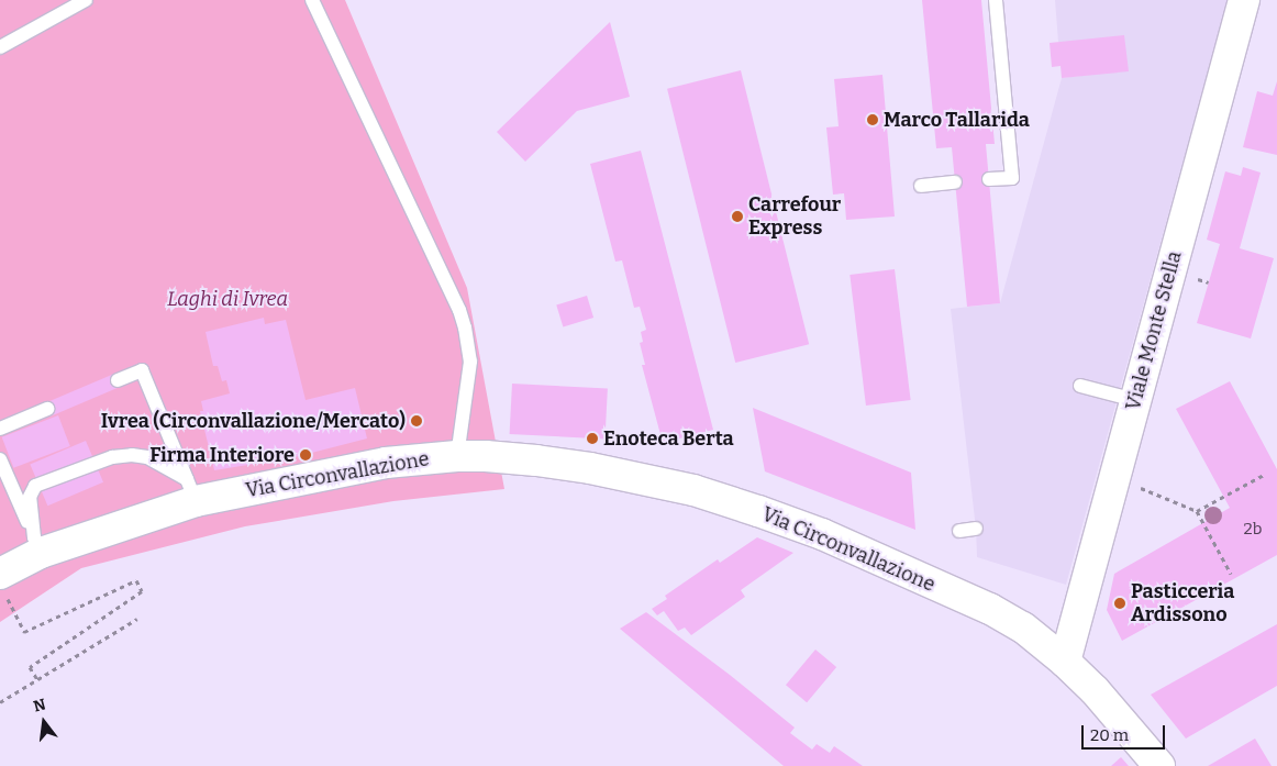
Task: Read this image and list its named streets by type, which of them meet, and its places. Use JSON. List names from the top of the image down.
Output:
{
  "streets": {
    "main road": ["Viale Monte Stella", "Via Circonvallazione"]
  },
  "crossings": [
    ["Viale Monte Stella", "Via Circonvallazione"]
  ],
  "parks": ["Laghi di Ivrea"],
  "places": [
    "Marco Tallarida",
    "Carrefour Express",
    "Ivrea (Circonvallazione/Mercato)",
    "Enoteca Berta",
    "Firma Interiore",
    "Pasticceria Ardissono"
  ],
  "house_numbers": ["2b"],
  "scale_bar": "20 m",
  "north": "top"
}
